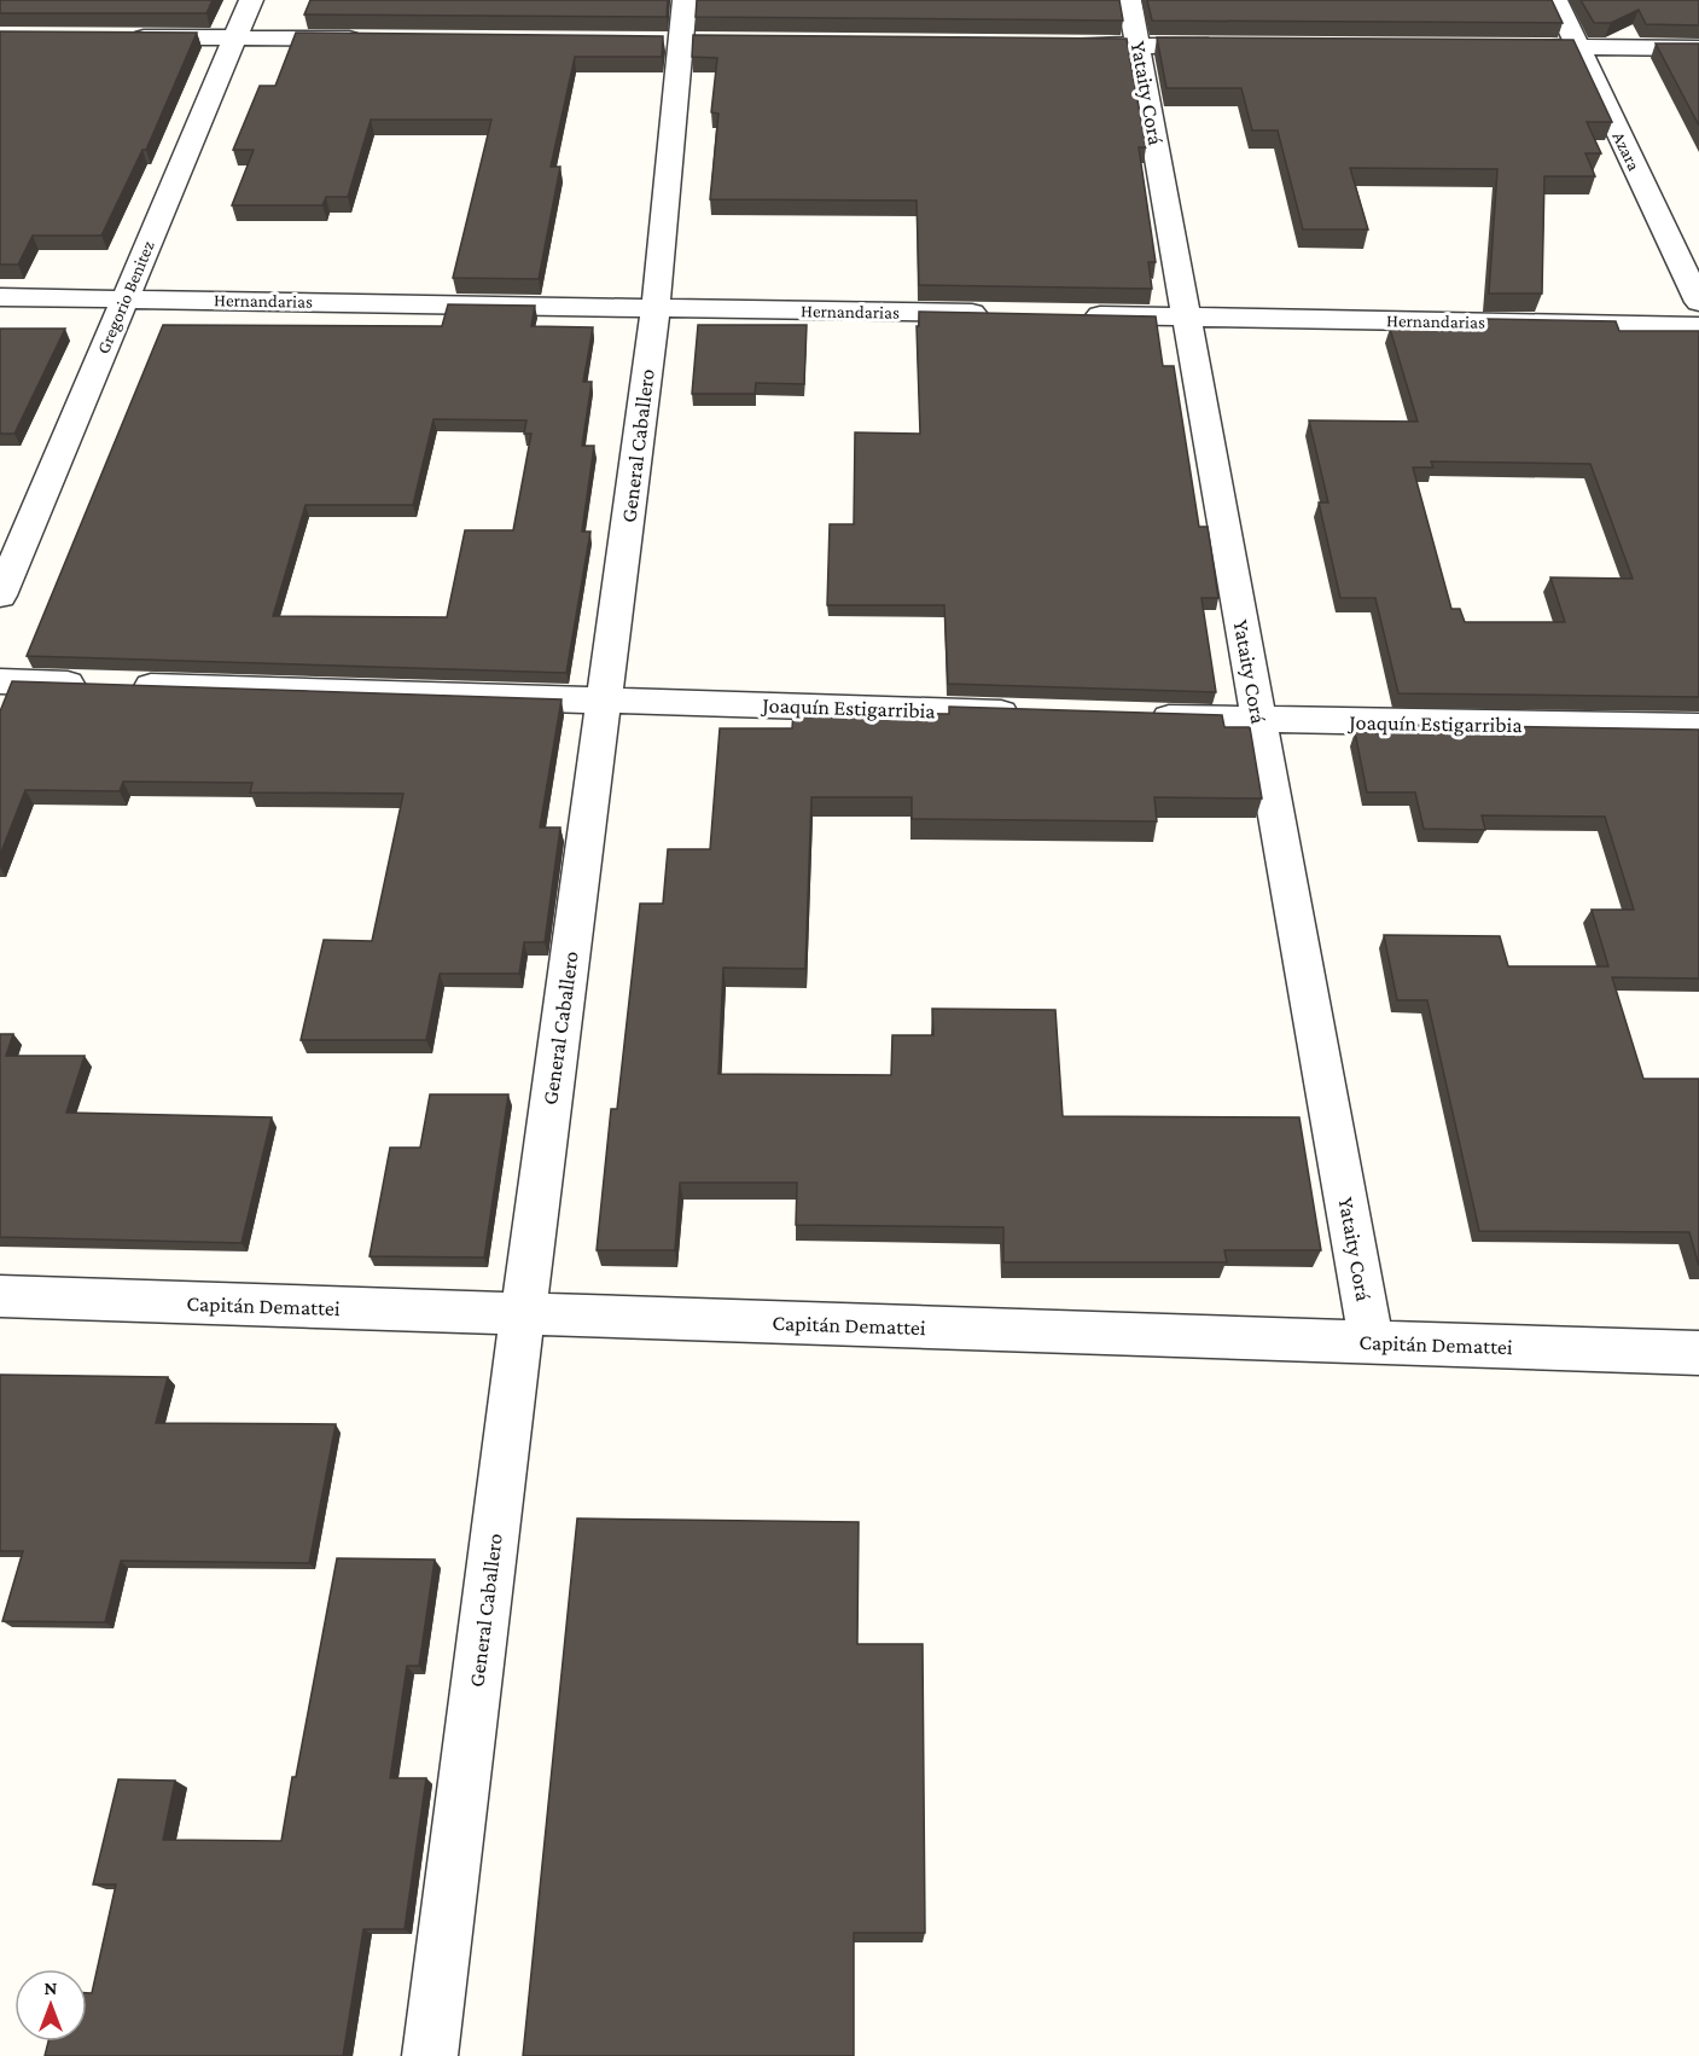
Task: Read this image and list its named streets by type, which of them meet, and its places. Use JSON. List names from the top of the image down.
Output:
{
  "streets": {
    "street": [
      "Yataity Corá",
      "Azara",
      "Gregorio Benitez",
      "Hernandarias",
      "General Caballero",
      "Joaquín Estigarribia",
      "Capitán Demattei"
    ]
  },
  "crossings": [
    ["Yataity Corá", "Hernandarias"],
    ["Yataity Corá", "Joaquín Estigarribia"],
    ["Yataity Corá", "Capitán Demattei"],
    ["Gregorio Benitez", "Hernandarias"],
    ["Hernandarias", "General Caballero"],
    ["General Caballero", "Joaquín Estigarribia"],
    ["General Caballero", "Capitán Demattei"]
  ],
  "north": "top"
}
